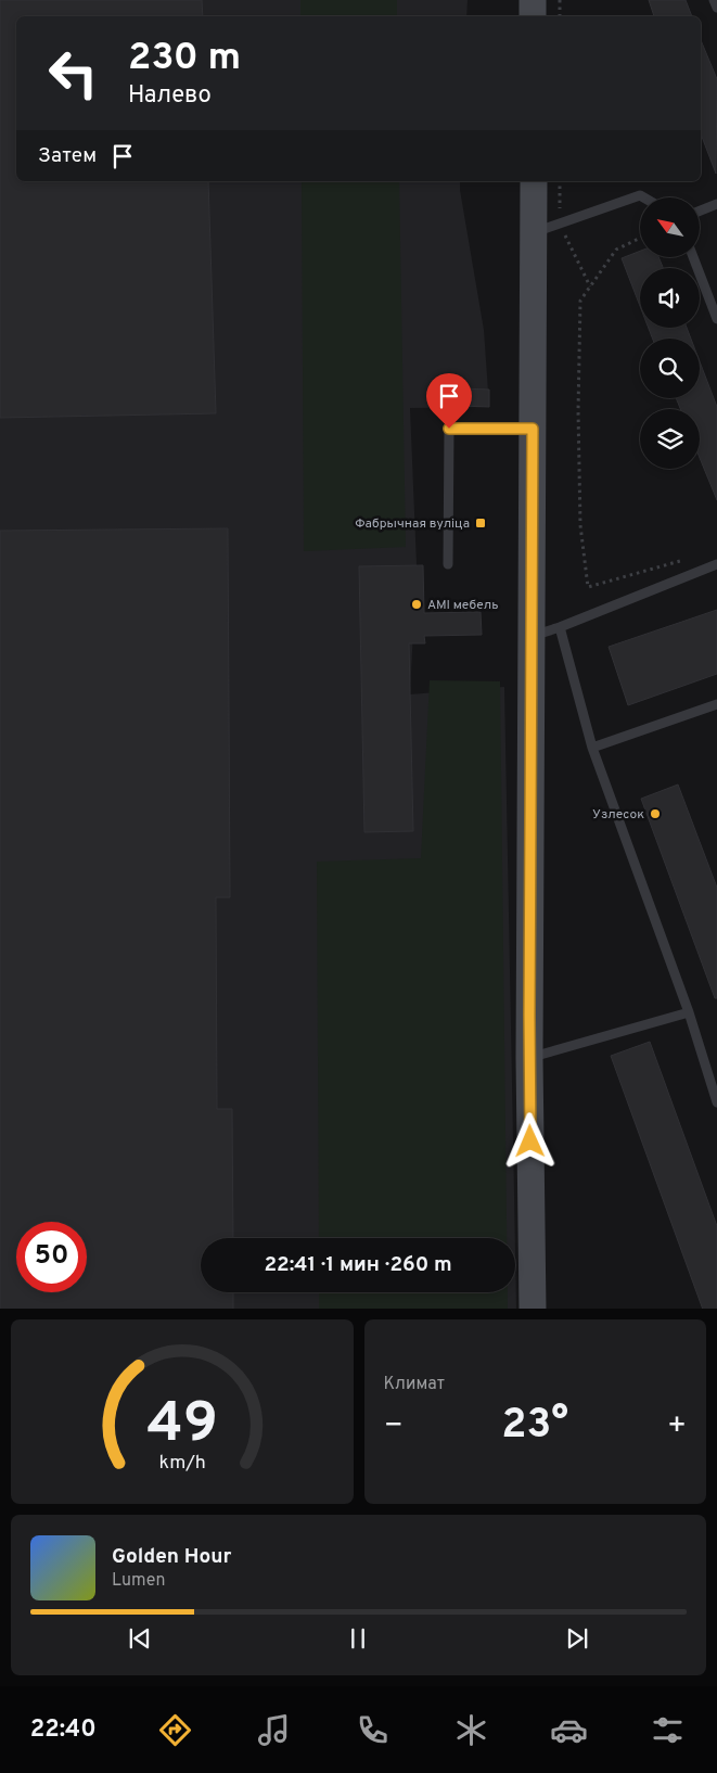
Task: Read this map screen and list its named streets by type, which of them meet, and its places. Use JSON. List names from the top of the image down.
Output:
{
  "places": {
    "transit": ["Фабрычная вуліца"],
    "other": ["AMI мебель", "Узлесок"]
  },
  "north": "top left",
  "page": {
    "turn": ["230 m", "Налево"],
    "then": "Затем",
    "limit": "50",
    "trip": "22:41 · 1 мин · 260 m",
    "tile": "Климат",
    "heat": ["−", "23°", "+"],
    "song": ["Golden Hour", "Lumen"],
    "tabs": "22:40",
    "gauge": ["49", "km/h"]
  }
}
